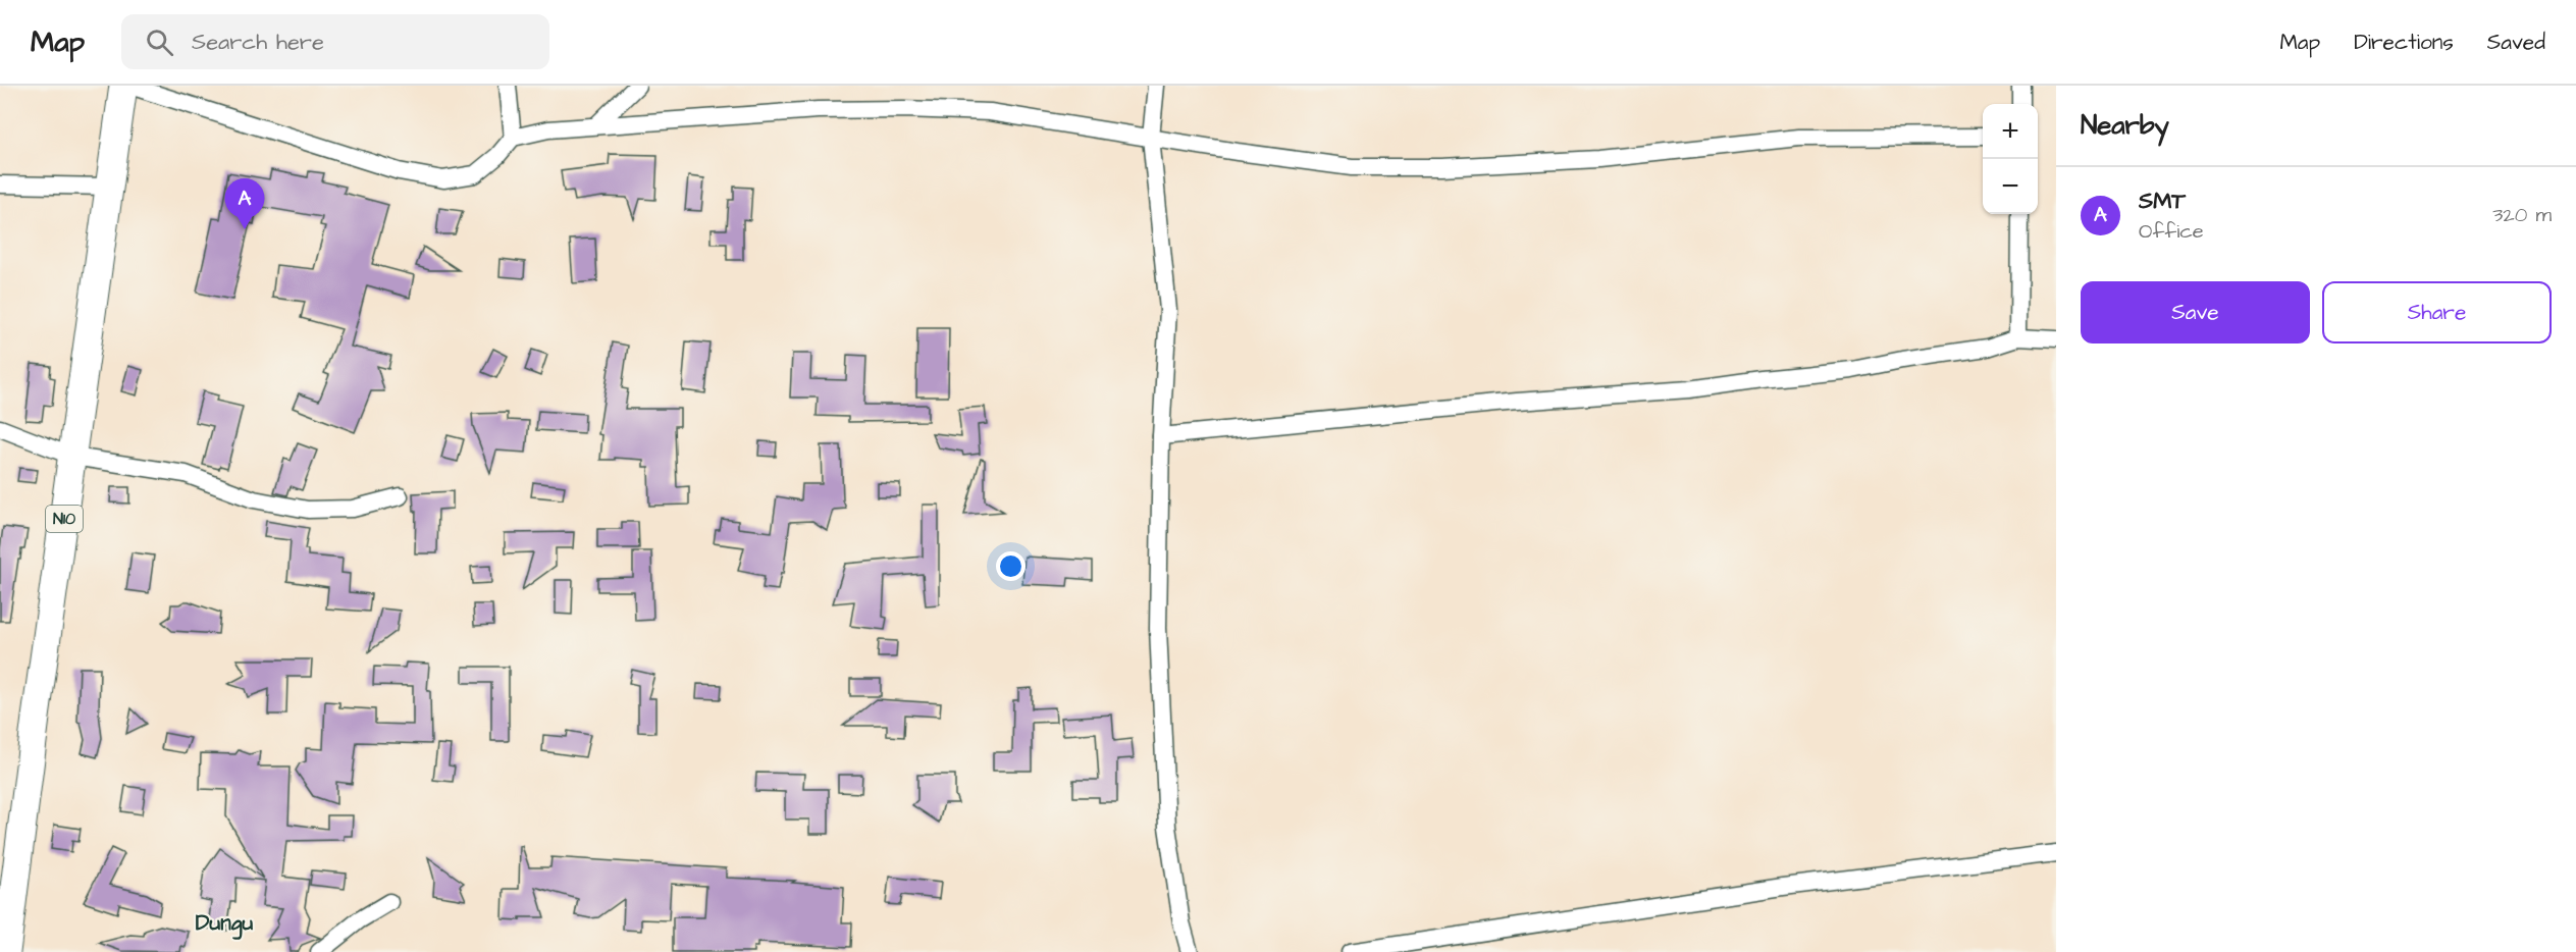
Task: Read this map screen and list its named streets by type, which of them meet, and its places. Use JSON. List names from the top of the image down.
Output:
{
  "streets": {
    "highway": ["N10"]
  },
  "districts": ["Dungu"],
  "page": {
    "header": "Map",
    "search": "Search here",
    "nav": ["Map", "Directions", "Saved"],
    "heading": "Nearby",
    "map_buttons": ["+", "−"],
    "list": [
      {
        "mark": "A",
        "name": "SMT",
        "note": "Office",
        "value": "320 m"
      }
    ],
    "pins": "A",
    "buttons": ["Save", "Share"]
  }
}
